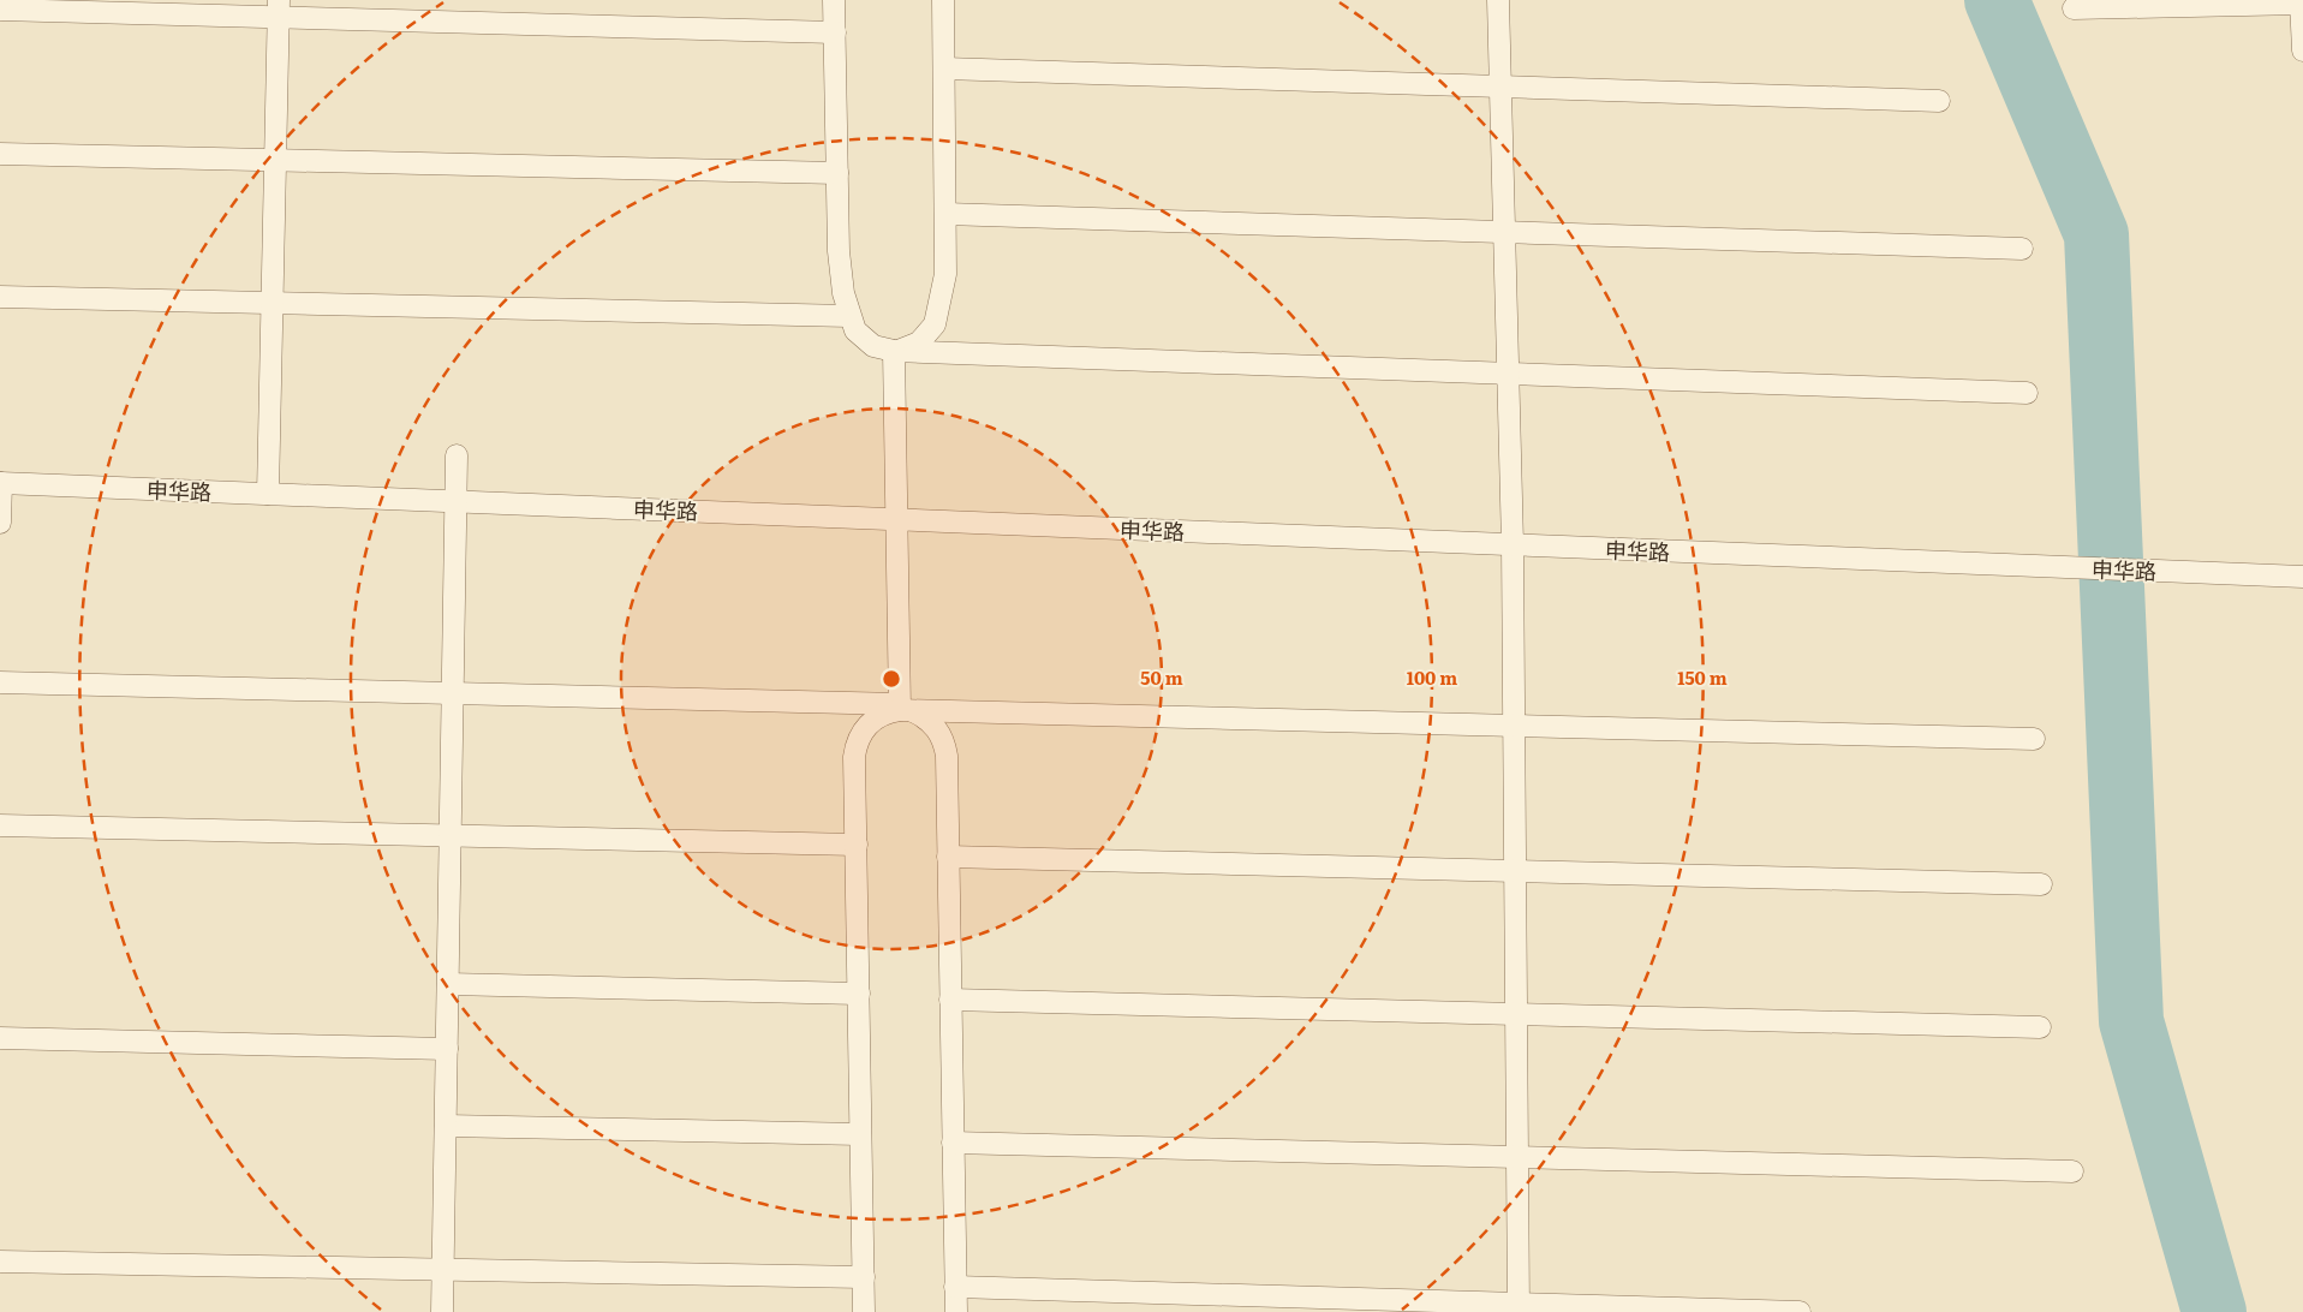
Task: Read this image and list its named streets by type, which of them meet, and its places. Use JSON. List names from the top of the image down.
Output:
{
  "streets": {
    "lane": ["申华路"]
  },
  "rings": ["50 m", "100 m", "150 m"]
}
